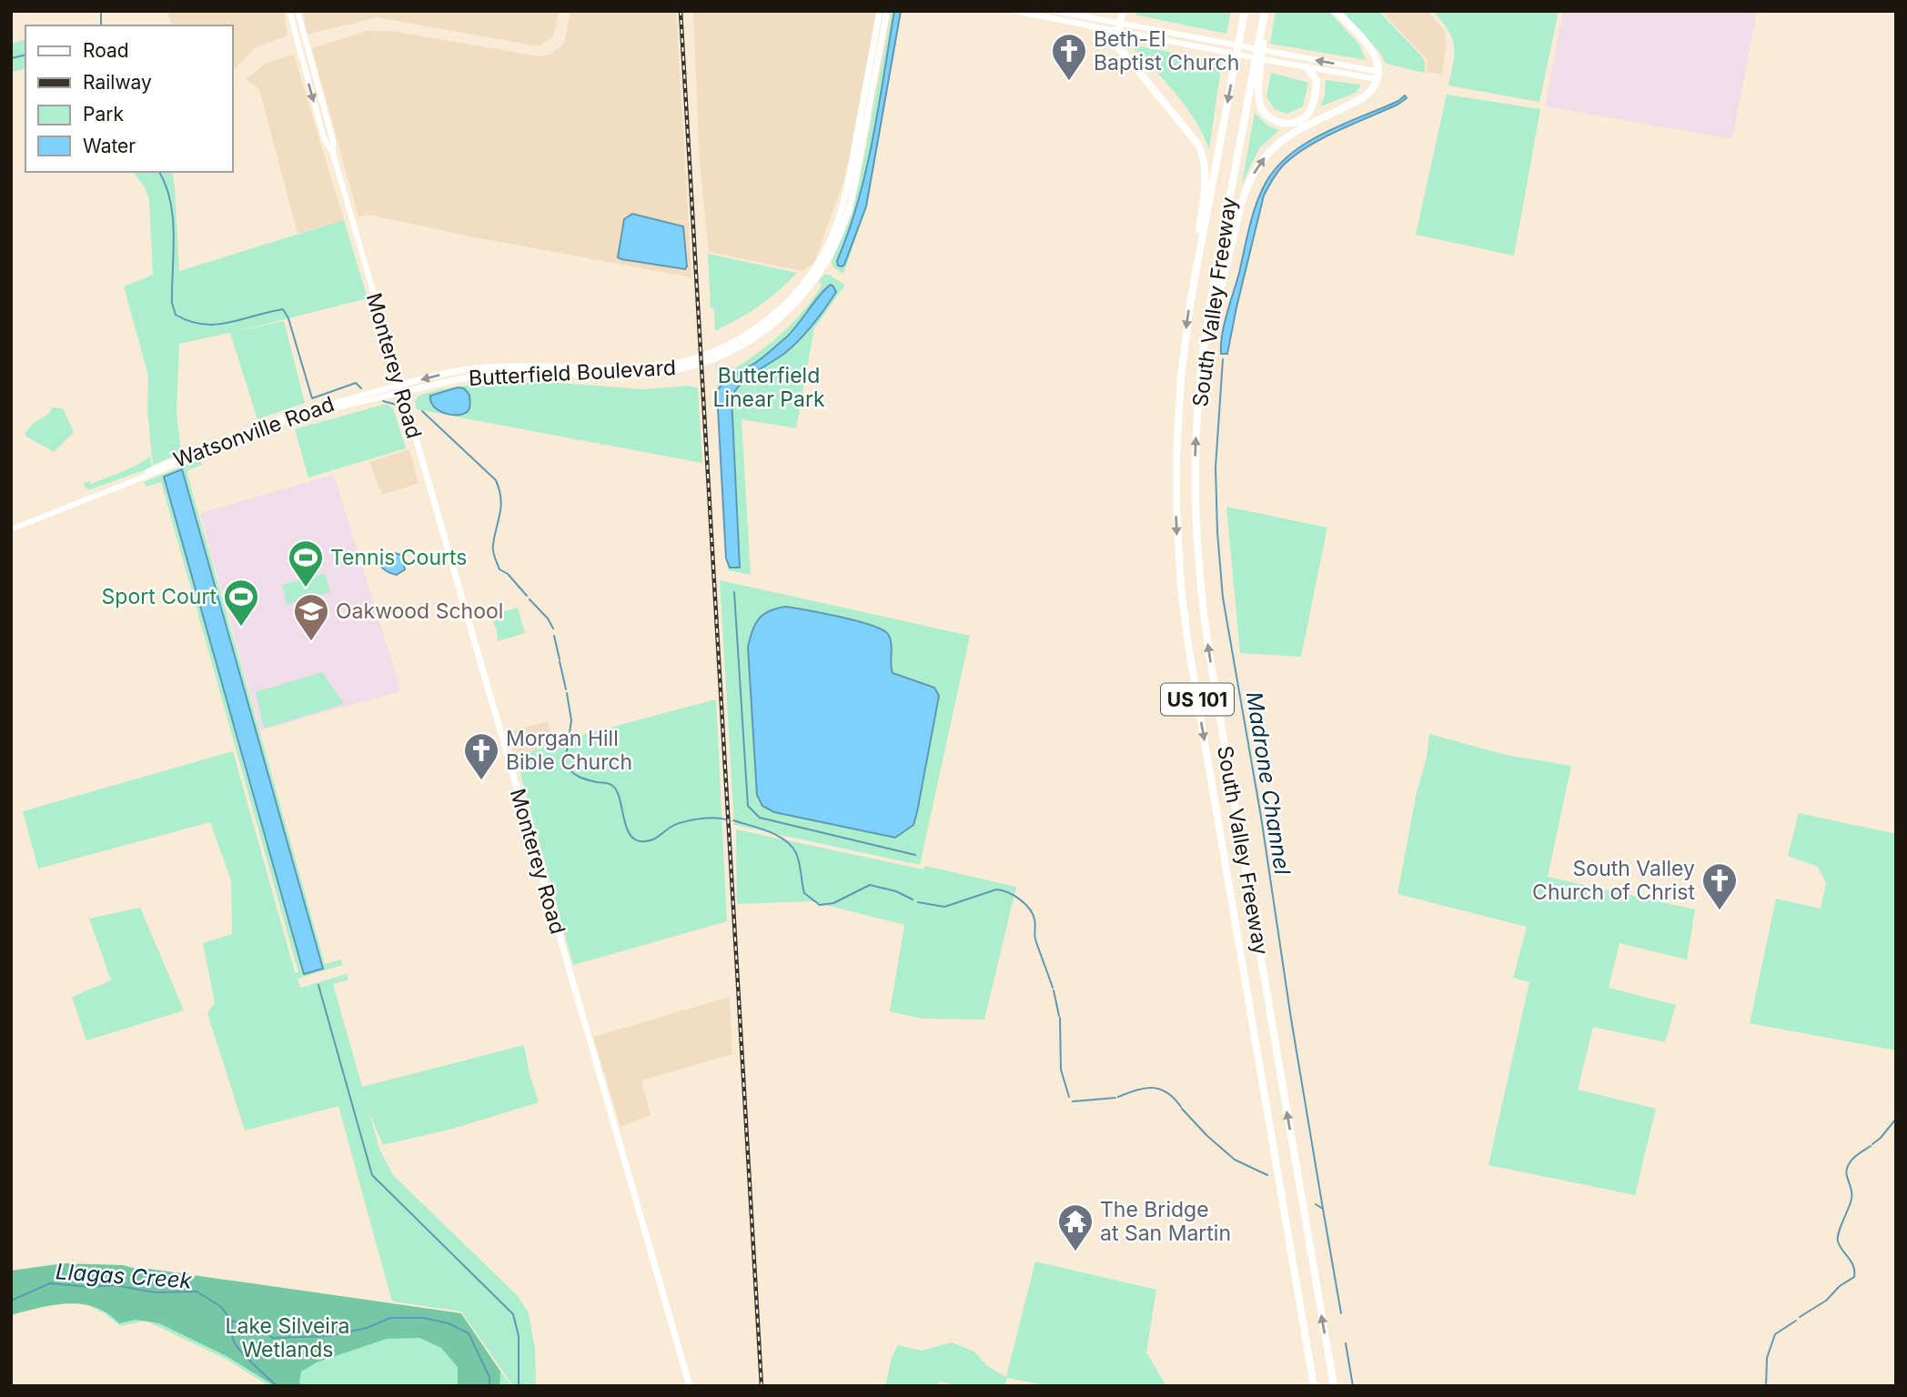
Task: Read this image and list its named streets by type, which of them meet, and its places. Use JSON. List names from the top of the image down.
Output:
{
  "streets": {
    "highway": ["South Valley Freeway", "US 101"],
    "main road": ["Monterey Road", "Butterfield Boulevard", "Watsonville Road"]
  },
  "crossings": [
    ["Monterey Road", "Butterfield Boulevard"],
    ["Monterey Road", "Watsonville Road"],
    ["Butterfield Boulevard", "Watsonville Road"]
  ],
  "water": ["Madrone Channel", "Llagas Creek"],
  "parks": ["Butterfield Linear Park", "Lake Silveira Wetlands"],
  "places": {
    "church": ["Beth-El Baptist Church", "Morgan Hill Bible Church", "South Valley Church of Christ"],
    "sports": ["Tennis Courts", "Sport Court"],
    "school or university": ["Oakwood School"],
    "temple": ["The Bridge at San Martin"]
  },
  "legend": [
    "Road",
    "Railway",
    "Park",
    "Water"
  ]
}
